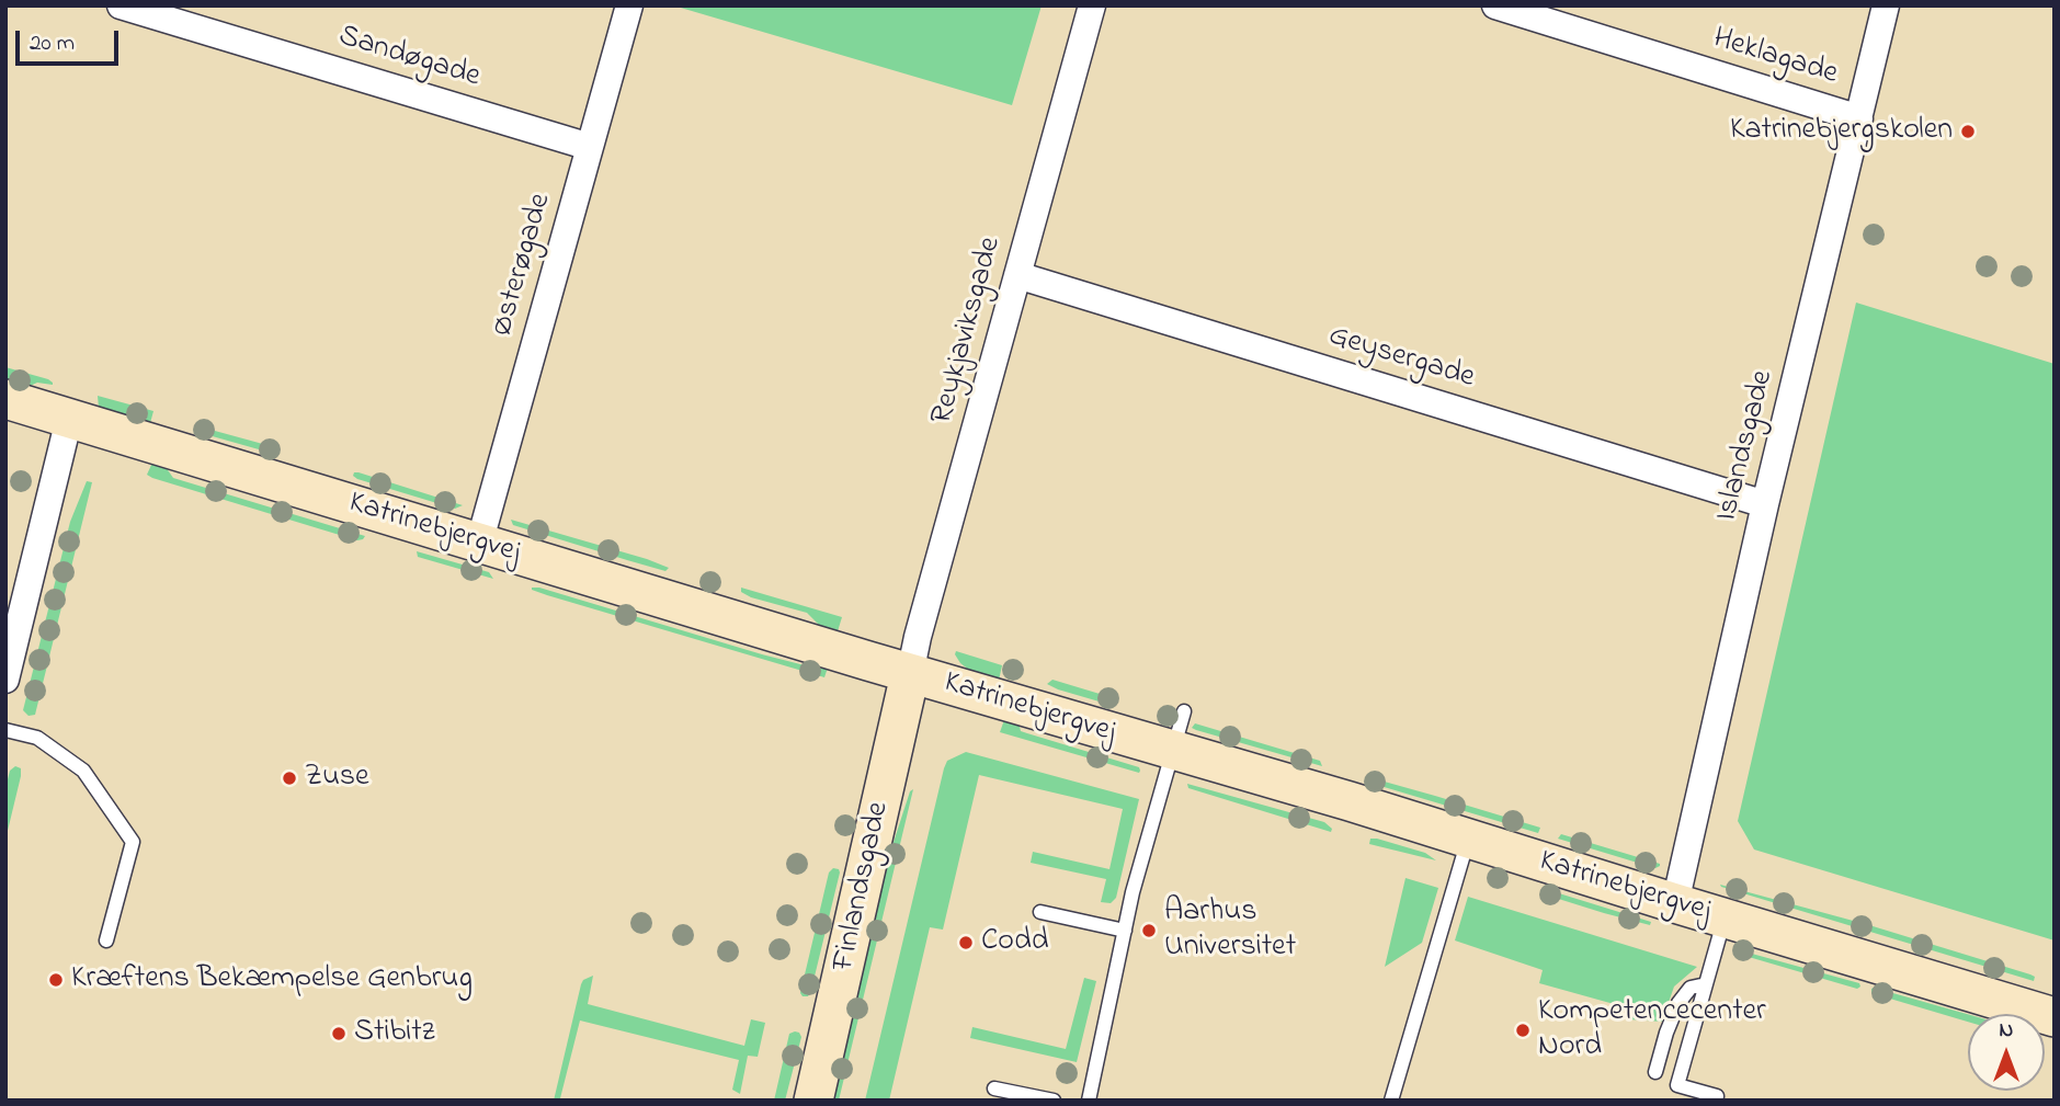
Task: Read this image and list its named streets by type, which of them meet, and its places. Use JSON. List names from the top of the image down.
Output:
{
  "streets": {
    "street": [
      "Sandøgade",
      "Heklagade",
      "Østerøgade",
      "Reykjaviksgade",
      "Geysergade",
      "Islandsgade",
      "Katrinebjergvej",
      "Finlandsgade"
    ]
  },
  "crossings": [
    ["Sandøgade", "Østerøgade"],
    ["Heklagade", "Islandsgade"],
    ["Østerøgade", "Katrinebjergvej"],
    ["Reykjaviksgade", "Geysergade"],
    ["Reykjaviksgade", "Katrinebjergvej"],
    ["Reykjaviksgade", "Finlandsgade"],
    ["Geysergade", "Islandsgade"],
    ["Islandsgade", "Katrinebjergvej"],
    ["Katrinebjergvej", "Finlandsgade"]
  ],
  "places": [
    "Katrinebjergskolen",
    "Zuse",
    "Aarhus Universitet",
    "Codd",
    "Kræftens Bekæmpelse Genbrug",
    "Kompetencecenter Nord",
    "Stibitz"
  ],
  "scale_bar": "20 m",
  "north": "top"
}
